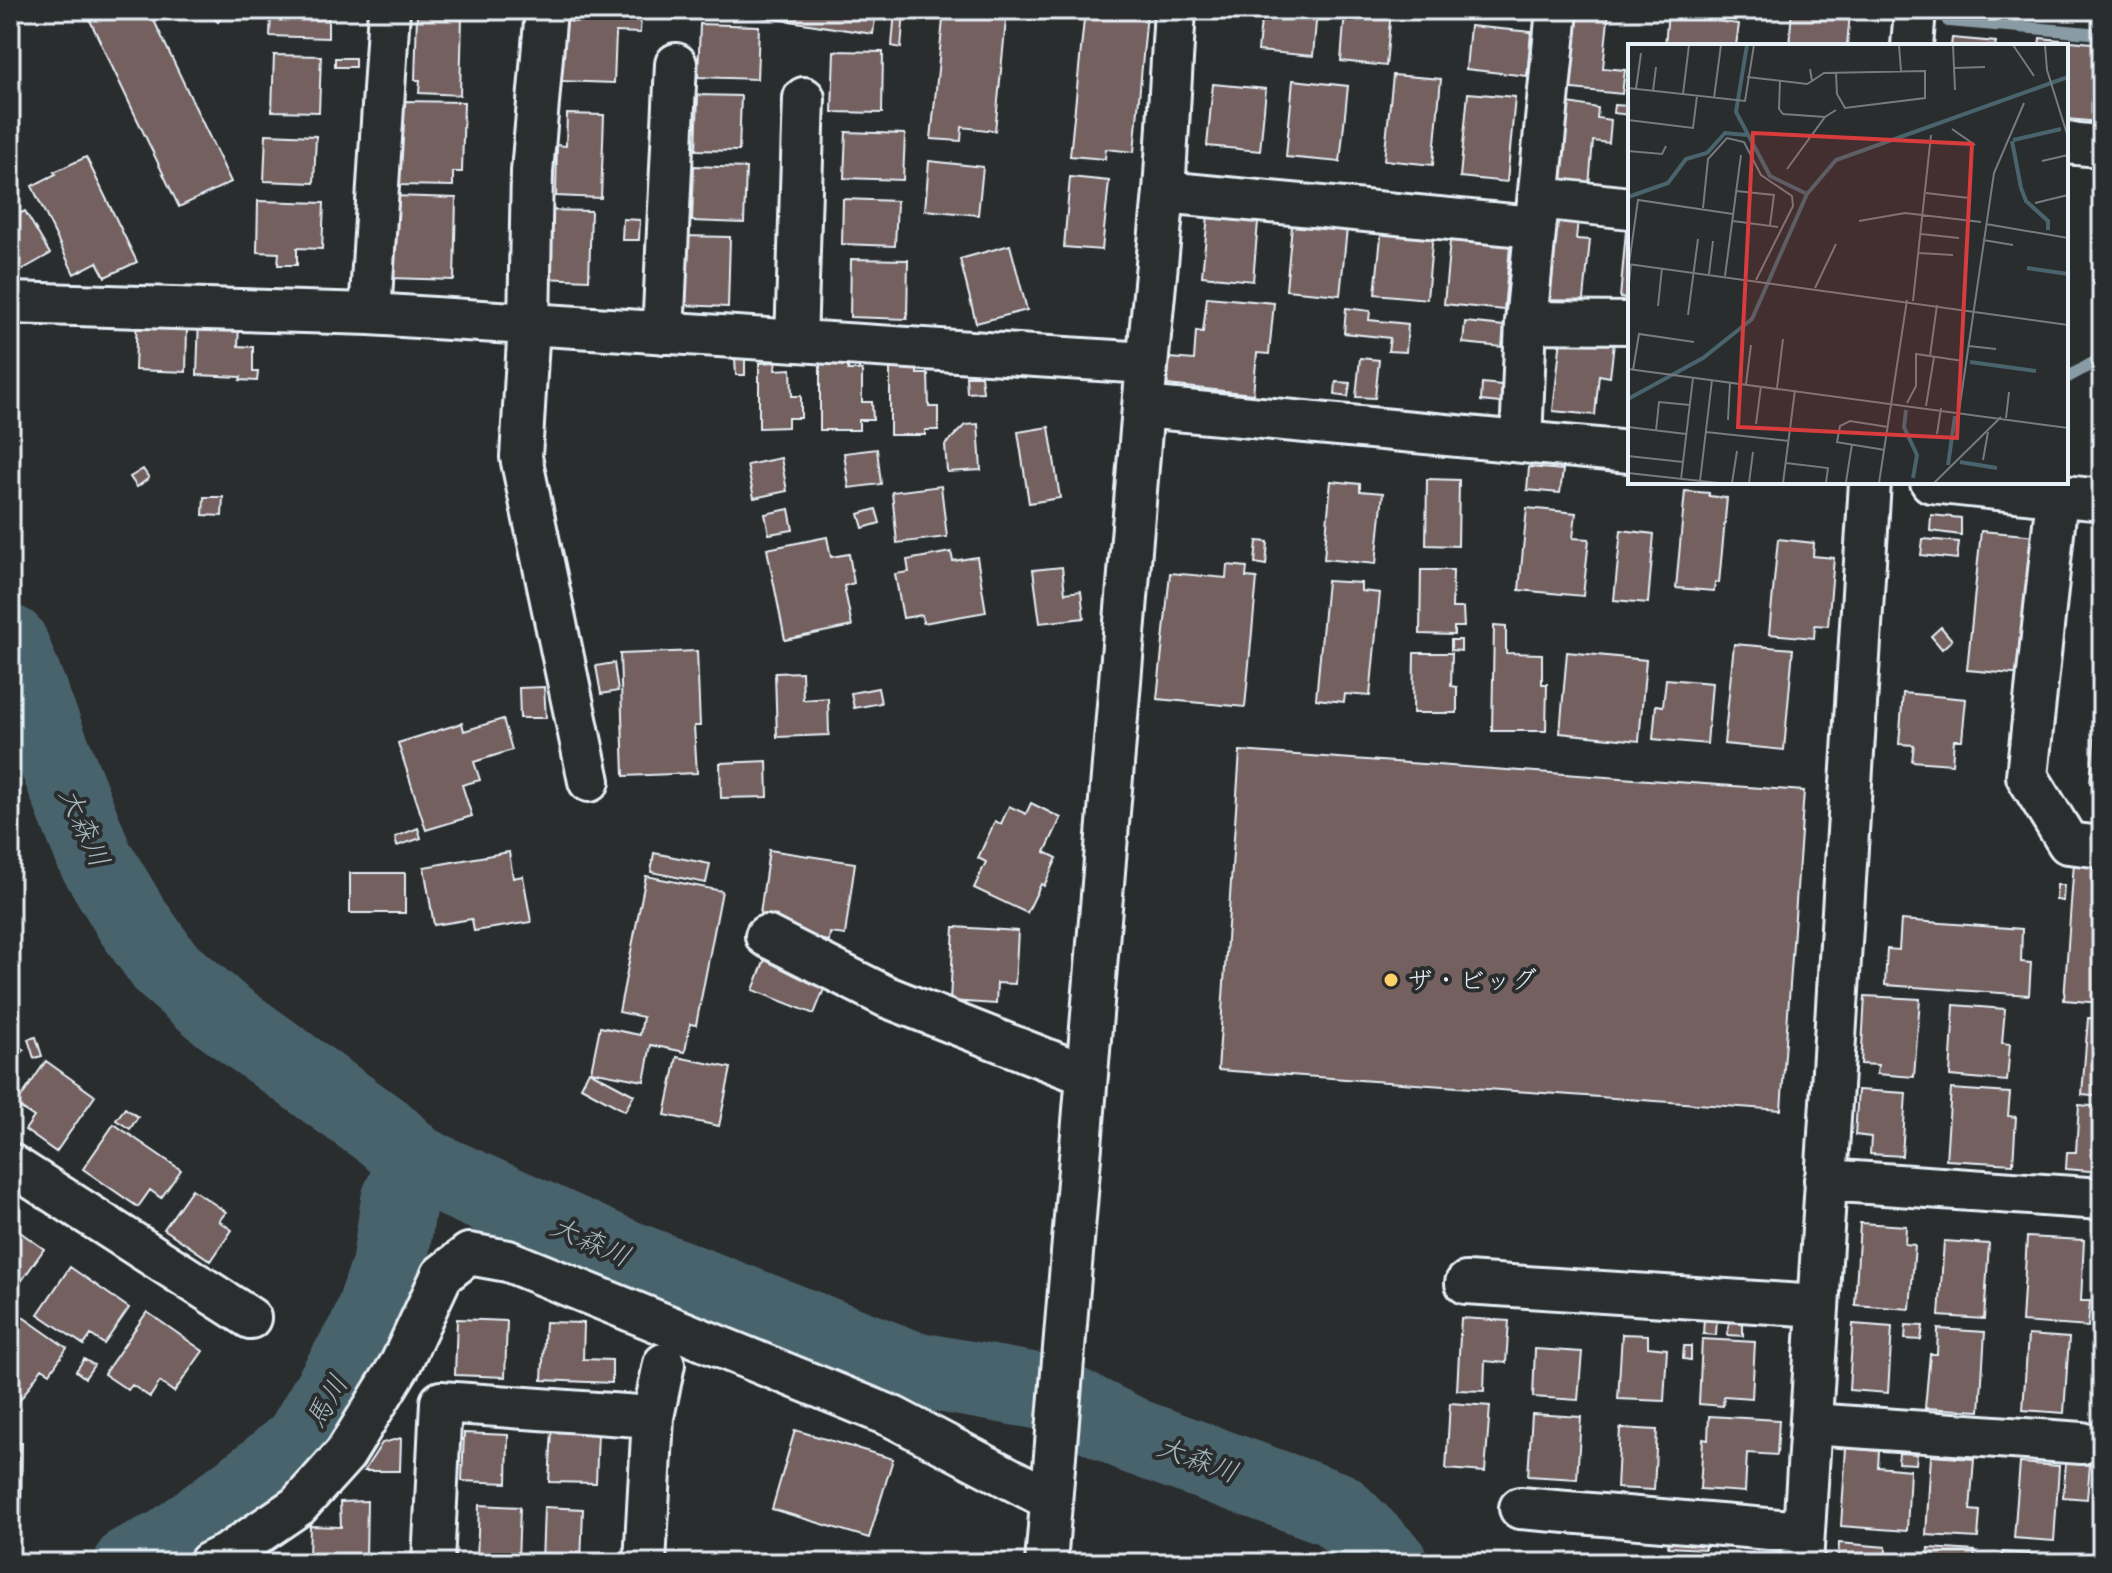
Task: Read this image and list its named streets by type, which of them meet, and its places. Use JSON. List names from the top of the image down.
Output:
{
  "water": ["大森川", "馬川"],
  "places": ["ザ・ビッグ"]
}
